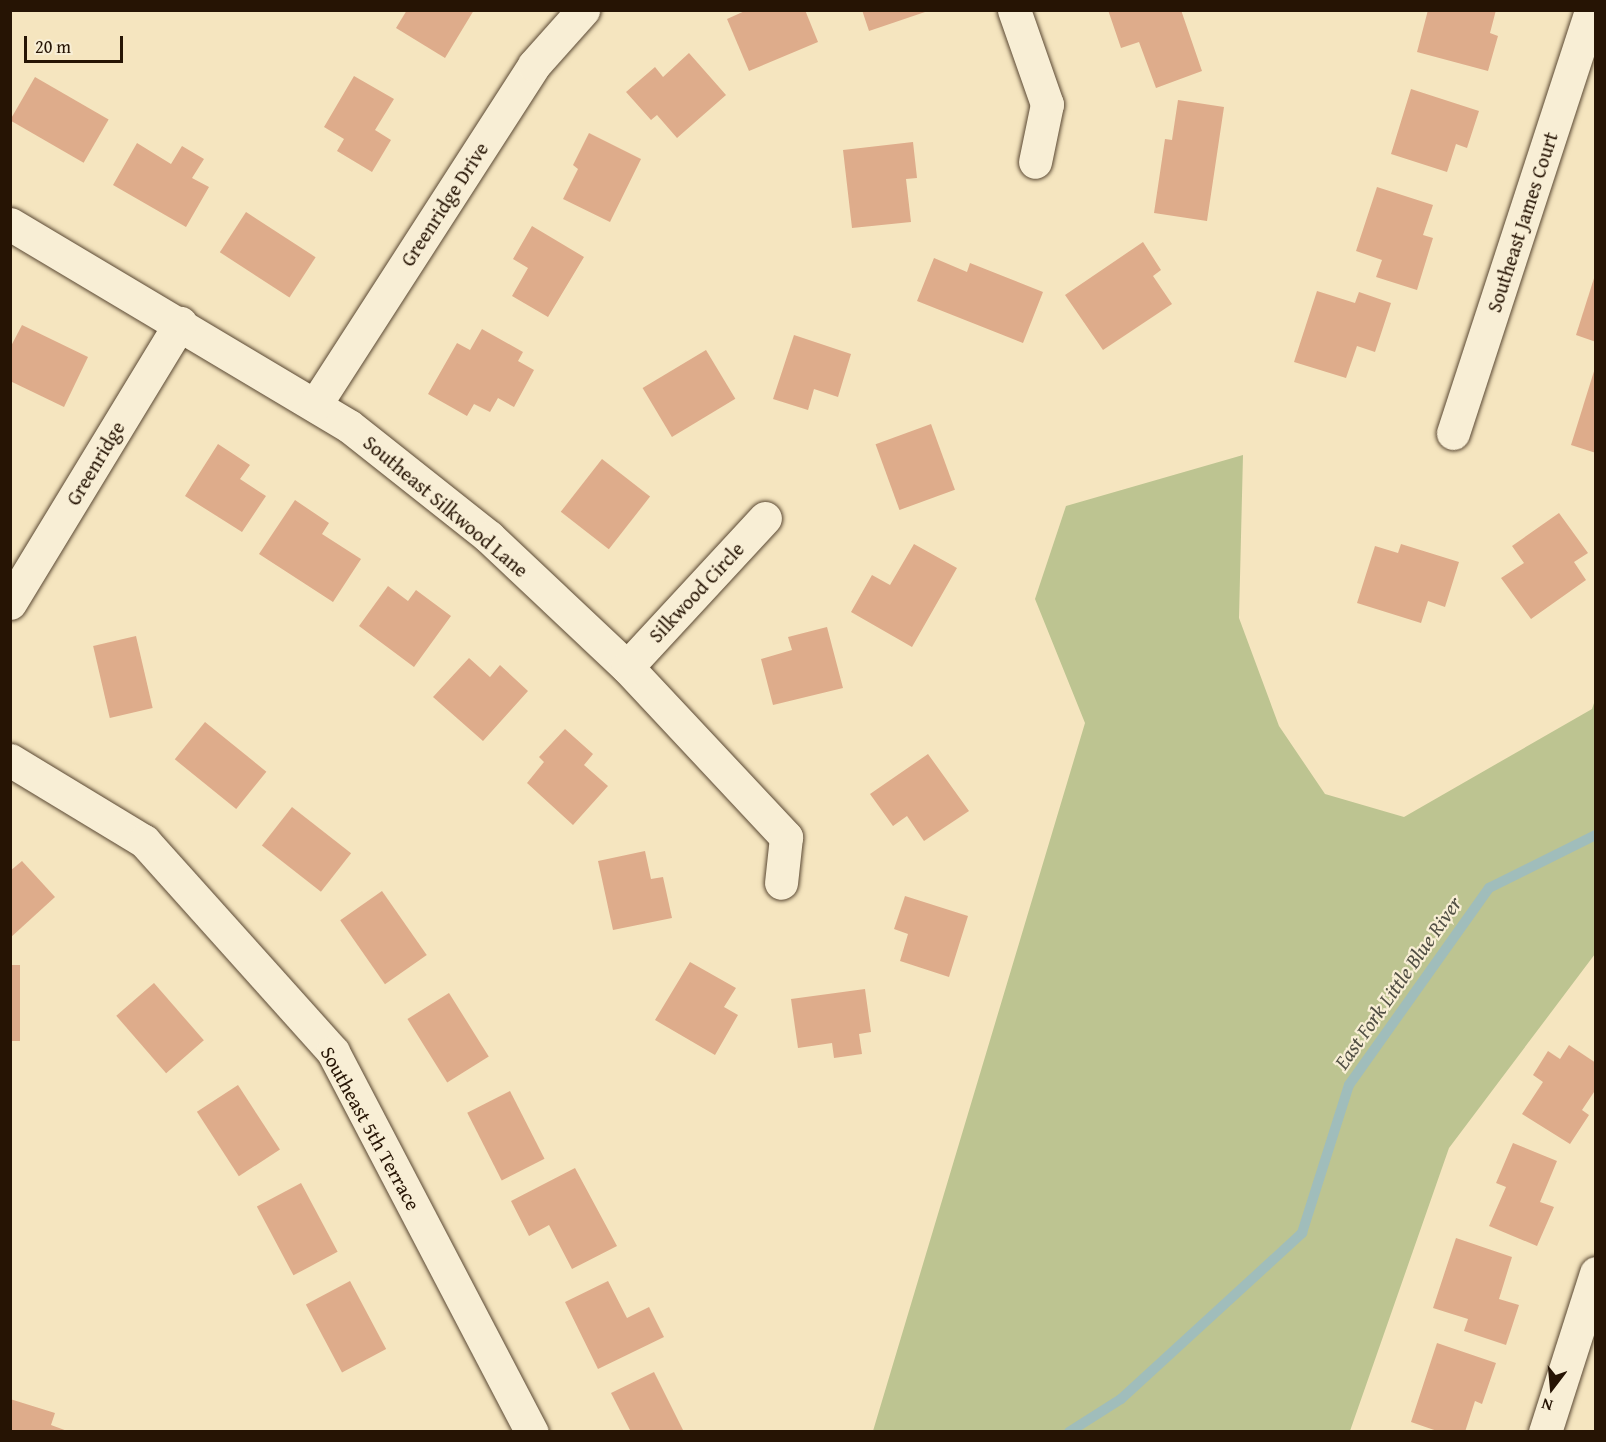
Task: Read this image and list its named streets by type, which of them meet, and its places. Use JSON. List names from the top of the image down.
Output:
{
  "streets": {
    "street": [
      "Greenridge Drive",
      "Southeast James Court",
      "Greenridge",
      "Southeast Silkwood Lane",
      "Silkwood Circle",
      "Southeast 5th Terrace"
    ]
  },
  "crossings": [
    ["Greenridge Drive", "Southeast Silkwood Lane"],
    ["Greenridge", "Southeast Silkwood Lane"],
    ["Southeast Silkwood Lane", "Silkwood Circle"]
  ],
  "water": ["East Fork Little Blue River"],
  "scale_bar": "20 m",
  "north": "bottom"
}
